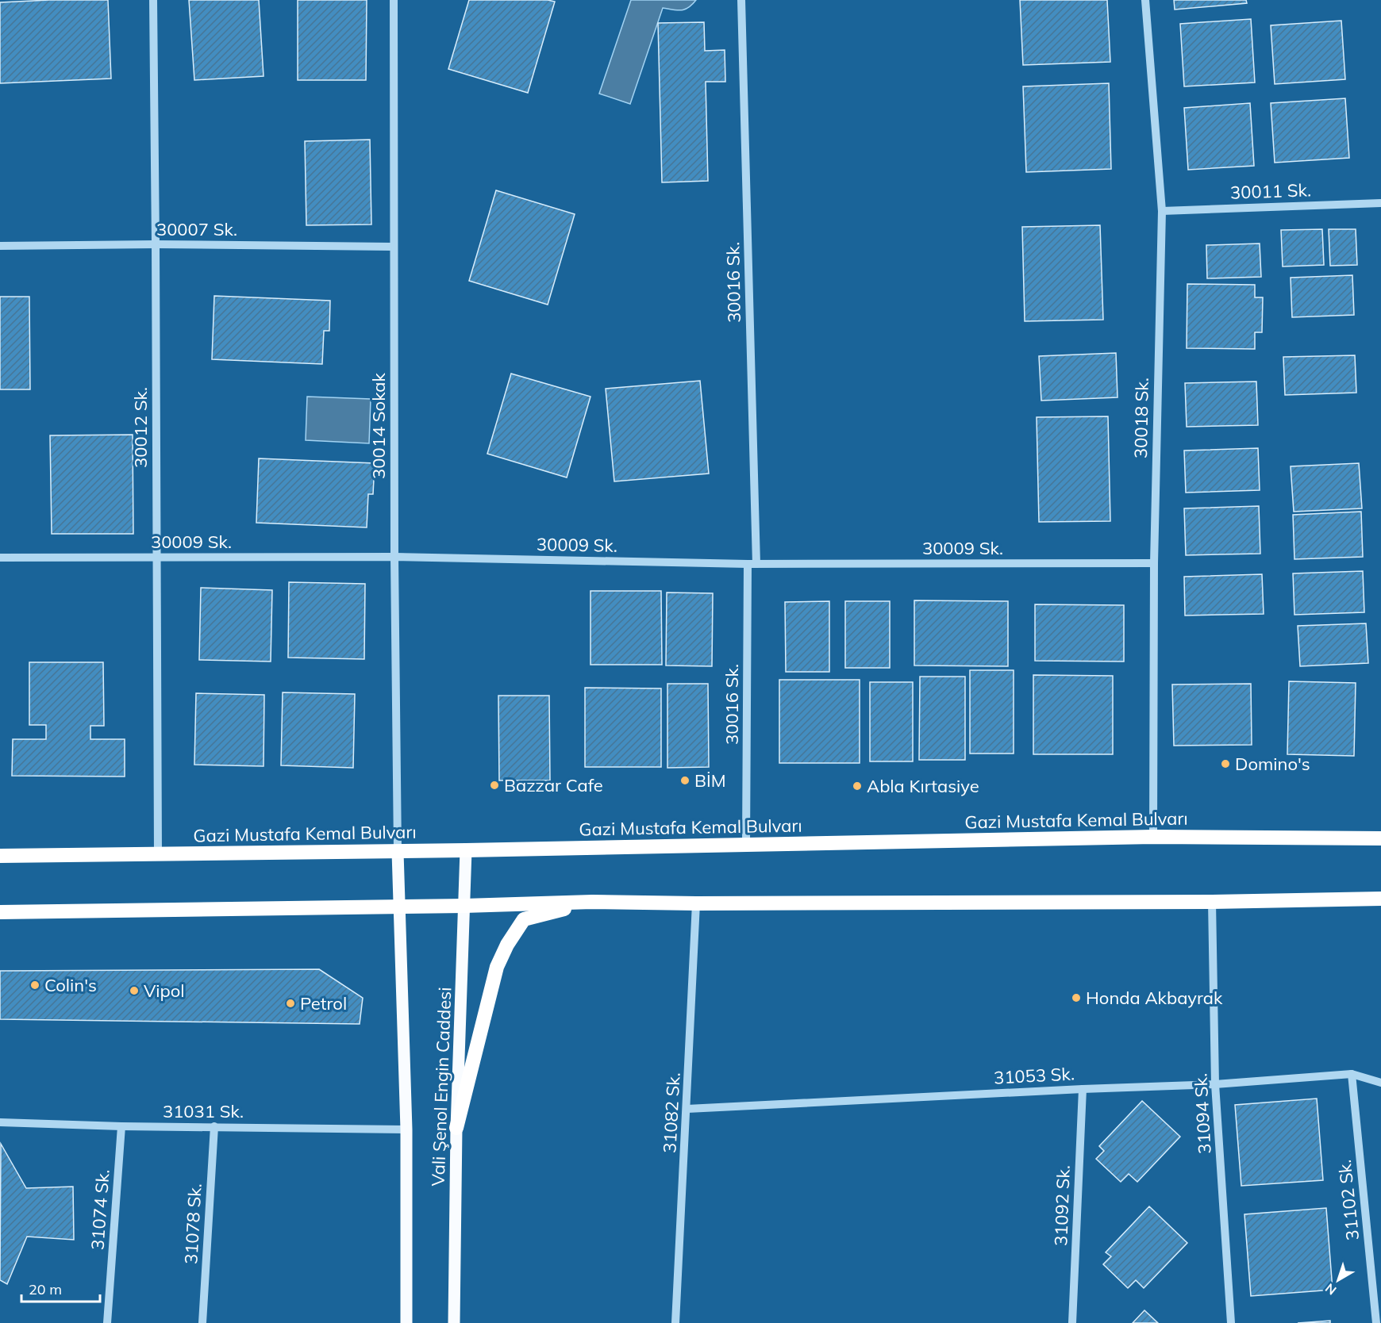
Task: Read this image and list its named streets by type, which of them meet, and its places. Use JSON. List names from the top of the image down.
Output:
{
  "streets": {
    "highway": ["Gazi Mustafa Kemal Bulvarı"],
    "main road": ["Vali Şenol Engin Caddesi"],
    "street": [
      "30011 Sk.",
      "30007 Sk.",
      "30016 Sk.",
      "30018 Sk.",
      "30014 Sokak",
      "30012 Sk.",
      "30009 Sk.",
      "31053 Sk.",
      "31031 Sk.",
      "31082 Sk.",
      "31094 Sk.",
      "31102 Sk.",
      "31092 Sk.",
      "31074 Sk.",
      "31078 Sk."
    ]
  },
  "crossings": [
    ["30011 Sk.", "30018 Sk."],
    ["30007 Sk.", "30014 Sokak"],
    ["30007 Sk.", "30012 Sk."],
    ["30016 Sk.", "30009 Sk."],
    ["30016 Sk.", "Gazi Mustafa Kemal Bulvarı"],
    ["30018 Sk.", "30009 Sk."],
    ["30018 Sk.", "Gazi Mustafa Kemal Bulvarı"],
    ["30014 Sokak", "30009 Sk."],
    ["30014 Sokak", "Gazi Mustafa Kemal Bulvarı"],
    ["30014 Sokak", "Vali Şenol Engin Caddesi"],
    ["30012 Sk.", "30009 Sk."],
    ["30012 Sk.", "Gazi Mustafa Kemal Bulvarı"],
    ["Gazi Mustafa Kemal Bulvarı", "Vali Şenol Engin Caddesi"],
    ["31053 Sk.", "31082 Sk."],
    ["31053 Sk.", "31094 Sk."],
    ["31053 Sk.", "31102 Sk."],
    ["31053 Sk.", "31092 Sk."],
    ["Vali Şenol Engin Caddesi", "31031 Sk."],
    ["31031 Sk.", "31074 Sk."],
    ["31031 Sk.", "31078 Sk."]
  ],
  "places": [
    "Domino's",
    "BİM",
    "Bazzar Cafe",
    "Abla Kırtasiye",
    "Colin's",
    "Vipol",
    "Honda Akbayrak",
    "Petrol"
  ],
  "scale_bar": "20 m",
  "north": "bottom left"
}
